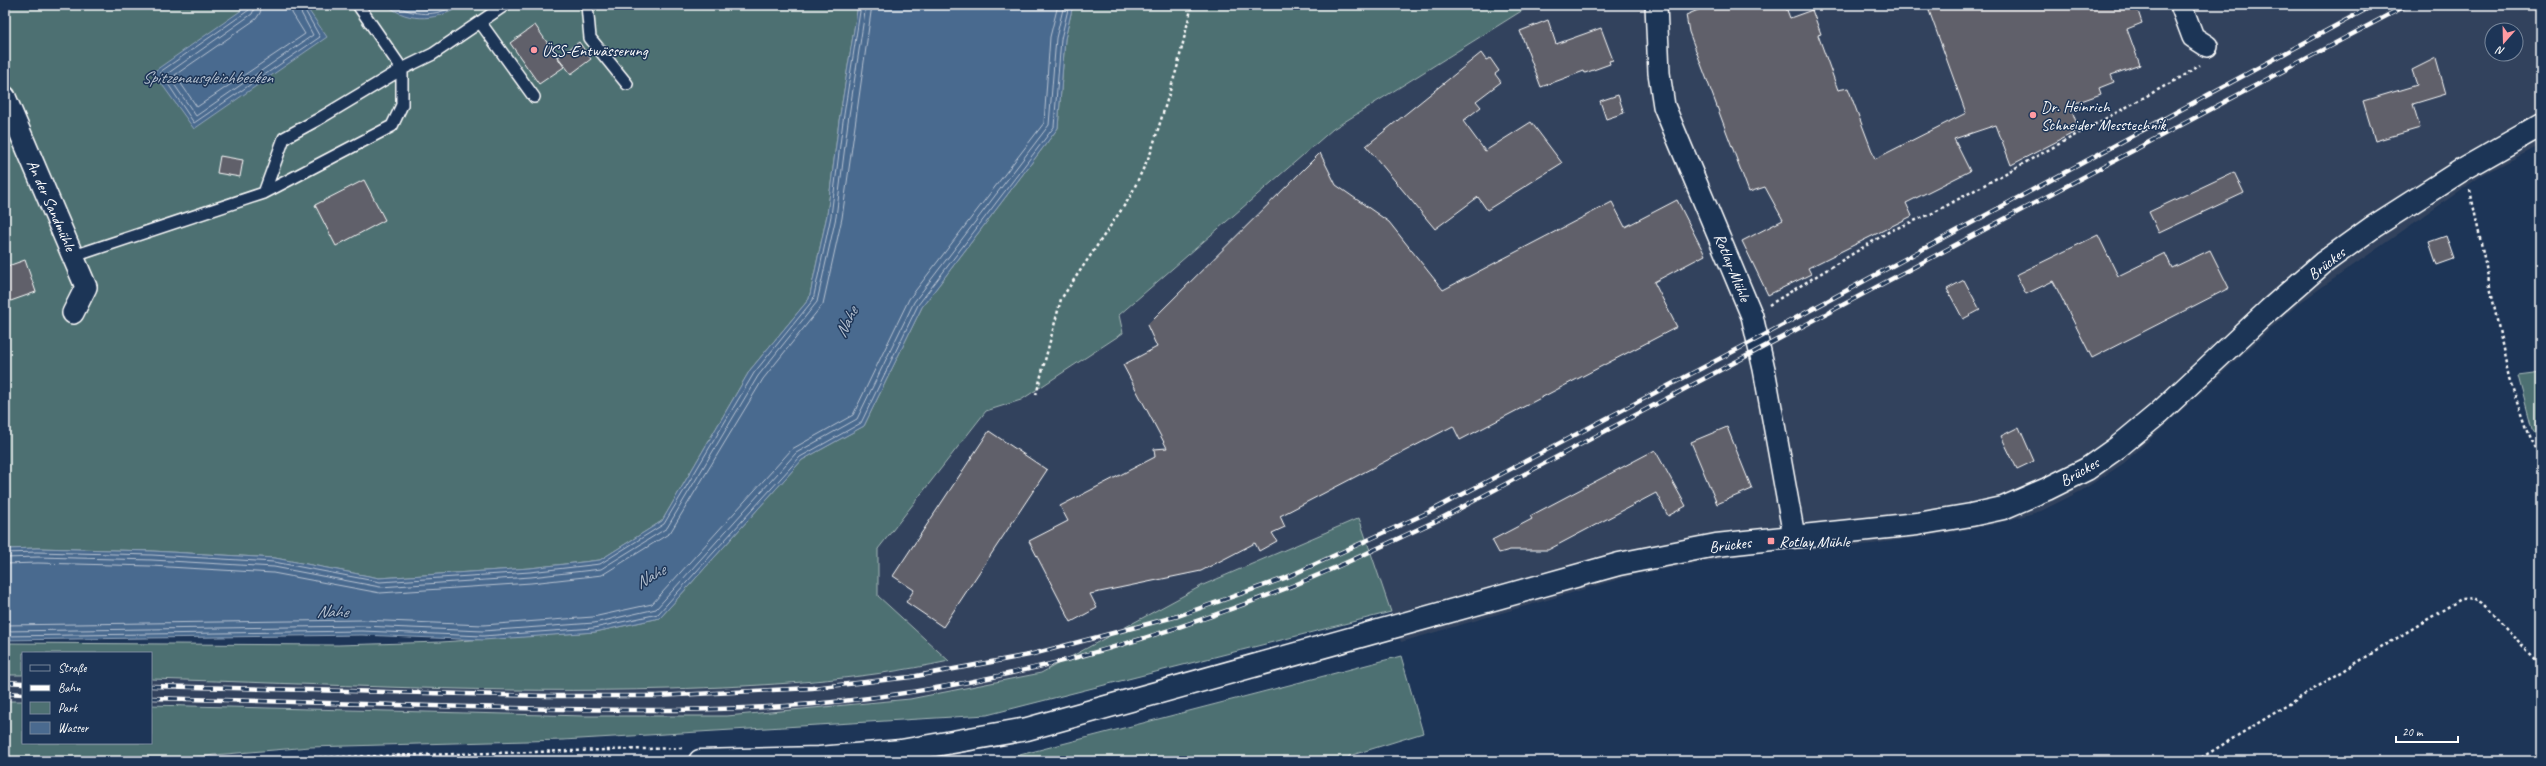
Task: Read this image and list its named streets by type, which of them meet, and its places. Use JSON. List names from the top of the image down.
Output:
{
  "streets": {
    "main road": ["Brückes"],
    "street": ["An der Sandmühle", "Rotlay-Mühle"]
  },
  "crossings": [
    ["Brückes", "Rotlay-Mühle"]
  ],
  "water": ["Spitzenausgleichbecken", "Nahe"],
  "places": {
    "other": ["ÜSS-Entwässerung", "Dr. Heinrich Schneider Messtechnik"],
    "transit": ["Rotlay Mühle"]
  },
  "legend": [
    "Straße",
    "Bahn",
    "Park",
    "Wasser"
  ],
  "scale_bar": "20 m",
  "north": "bottom"
}
